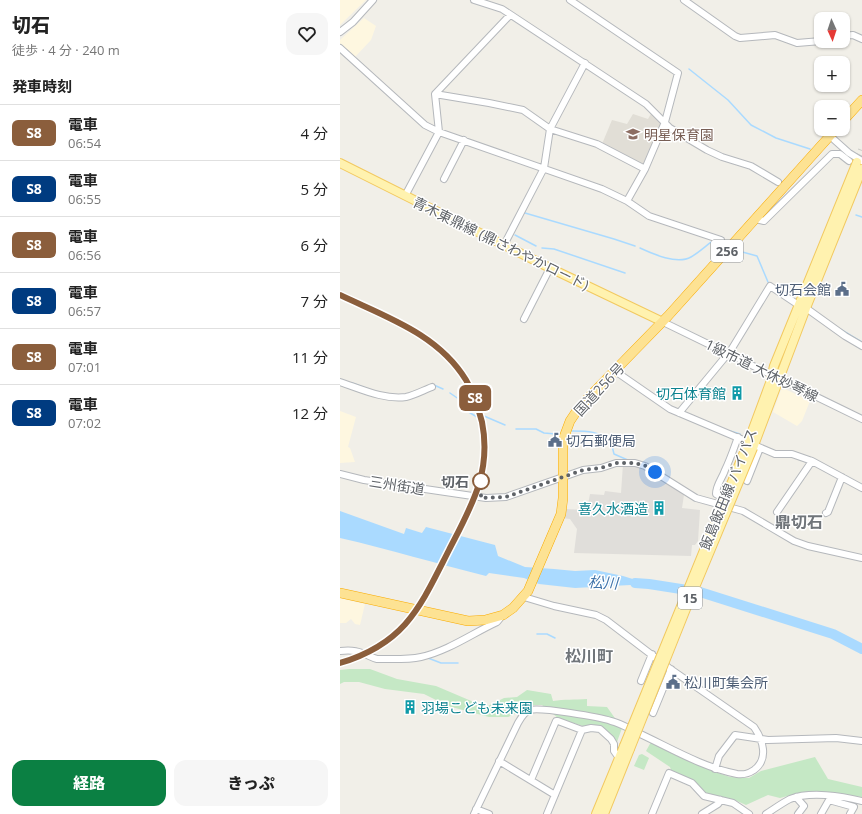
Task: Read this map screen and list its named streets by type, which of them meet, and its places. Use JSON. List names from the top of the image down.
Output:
{
  "streets": {
    "highway": ["256", "国道256号"],
    "main road": ["青木東鼎線 (鼎さわやかロード)", "飯島飯田線 バイパス", "15"],
    "street": ["1級市道 大休妙琴線", "三州街道"]
  },
  "crossings": [
    ["青木東鼎線 (鼎さわやかロード)", "1級市道 大休妙琴線"],
    ["青木東鼎線 (鼎さわやかロード)", "国道256号"],
    ["1級市道 大休妙琴線", "国道256号"],
    ["1級市道 大休妙琴線", "飯島飯田線 バイパス"],
    ["国道256号", "三州街道"]
  ],
  "districts": ["鼎切石", "松川町"],
  "water": ["松川"],
  "places": {
    "school or university": ["明星保育園"],
    "public building": ["切石会館", "切石郵便局", "松川町集会所"],
    "building": ["切石体育館", "喜久水酒造", "羽場こども未来園"],
    "other": ["切石"]
  },
  "north": "bottom",
  "page": {
    "heading": [
      ["切石", "徒歩 · 4 分 · 240 m"],
      "発車時刻"
    ],
    "on_map": "S8",
    "map_buttons": ["+", "−"],
    "list": [
      {
        "mark": "S8",
        "name": "電車",
        "note": "06:54",
        "value": "4 分"
      },
      {
        "mark": "S8",
        "name": "電車",
        "note": "06:55",
        "value": "5 分"
      },
      {
        "mark": "S8",
        "name": "電車",
        "note": "06:56",
        "value": "6 分"
      },
      {
        "mark": "S8",
        "name": "電車",
        "note": "06:57",
        "value": "7 分"
      },
      {
        "mark": "S8",
        "name": "電車",
        "note": "07:01",
        "value": "11 分"
      },
      {
        "mark": "S8",
        "name": "電車",
        "note": "07:02",
        "value": "12 分"
      }
    ],
    "buttons": ["経路", "きっぷ"]
  }
}
